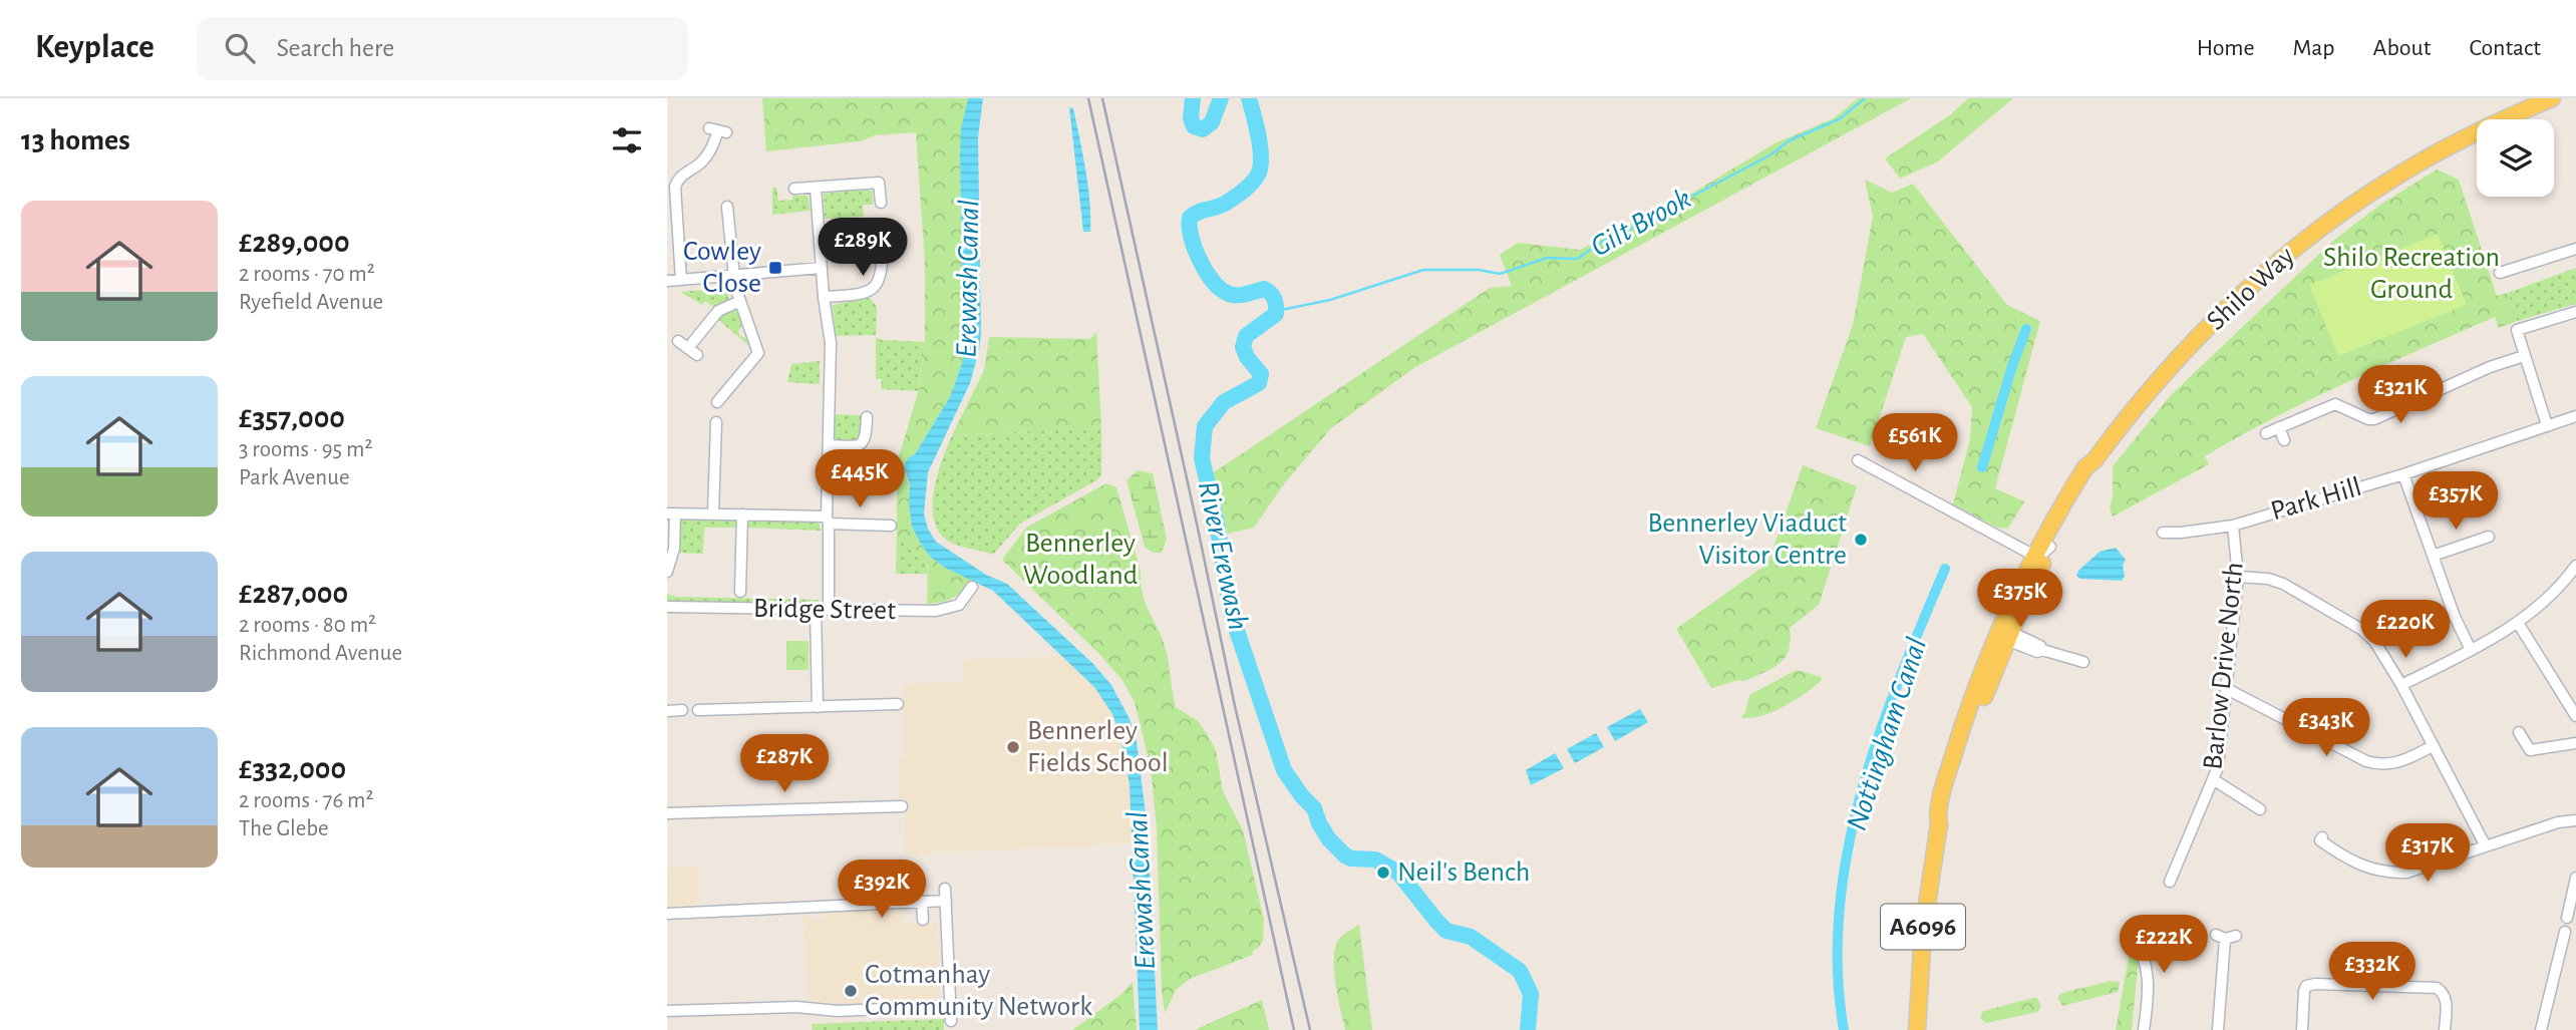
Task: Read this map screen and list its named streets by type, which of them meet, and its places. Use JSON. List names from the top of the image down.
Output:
{
  "streets": {
    "main road": ["Shilo Way", "A6096"],
    "street": ["Park Hill", "Bridge Street", "Barlow Drive North"]
  },
  "crossings": [
    ["Park Hill", "Barlow Drive North"]
  ],
  "water": [
    "Gilt Brook",
    "Erewash Canal",
    "River Erewash",
    "Nottingham Canal"
  ],
  "parks": ["Shilo Recreation Ground", "Bennerley Woodland"],
  "places": {
    "transit": ["Cowley Close"],
    "other": [
      "Bennerley Viaduct Visitor Centre",
      "Bennerley Fields School",
      "Neil's Bench",
      "Cotmanhay Community Network"
    ]
  },
  "page": {
    "header": "Keyplace",
    "search": "Search here",
    "nav": [
      "Home",
      "Map",
      "About",
      "Contact"
    ],
    "heading": "13 homes",
    "list": [
      {
        "name": "£289,000",
        "note": "2 rooms · 70 m² · Ryefield Avenue"
      },
      {
        "name": "£357,000",
        "note": "3 rooms · 95 m² · Park Avenue"
      },
      {
        "name": "£287,000",
        "note": "2 rooms · 80 m² · Richmond Avenue"
      },
      {
        "name": "£332,000",
        "note": "2 rooms · 76 m² · The Glebe"
      }
    ],
    "price": [
      "£289K",
      "£321K",
      "£561K",
      "£445K",
      "£357K",
      "£375K",
      "£220K",
      "£343K",
      "£287K",
      "£317K",
      "£392K",
      "£222K",
      "£332K"
    ]
  }
}
